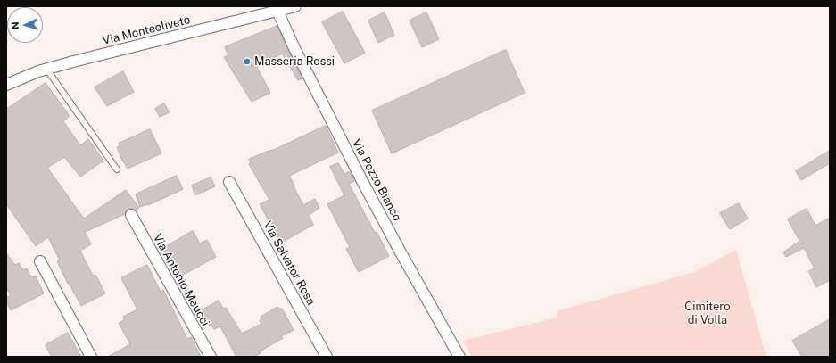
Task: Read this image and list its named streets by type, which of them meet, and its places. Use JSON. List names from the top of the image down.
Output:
{
  "streets": {
    "street": [
      "Via Monteoliveto",
      "Via Pozzo Bianco",
      "Via Salvator Rosa",
      "Via Antonio Meucci"
    ]
  },
  "crossings": [
    ["Via Monteoliveto", "Via Pozzo Bianco"]
  ],
  "parks": ["Cimitero di Volla"],
  "places": ["Masseria Rossi"],
  "north": "left"
}
